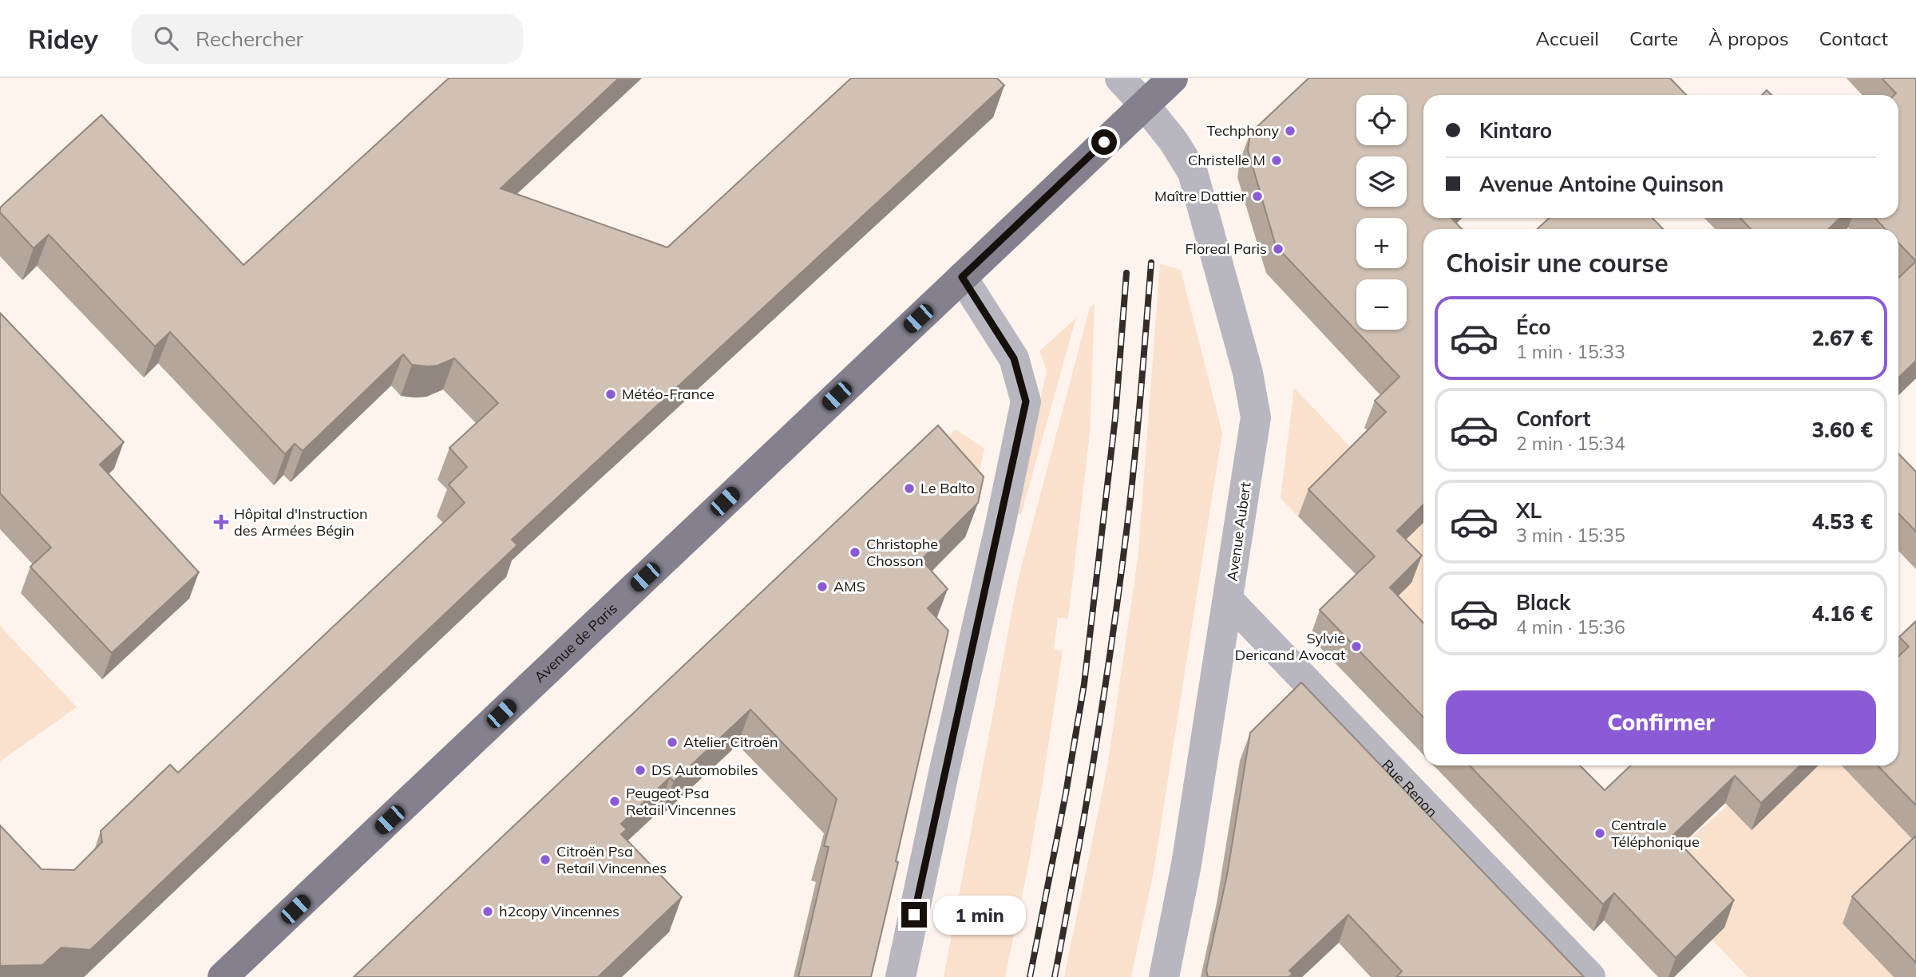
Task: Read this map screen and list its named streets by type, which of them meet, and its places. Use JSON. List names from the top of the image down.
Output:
{
  "streets": {
    "main road": ["Avenue de Paris"],
    "street": ["Avenue Aubert", "Rue Renon"]
  },
  "crossings": [
    ["Avenue Aubert", "Avenue de Paris"],
    ["Avenue Aubert", "Rue Renon"]
  ],
  "places": {
    "other": [
      "Techphony",
      "Christelle M",
      "Maître Dattier",
      "Floreal Paris",
      "Météo-France",
      "Le Balto",
      "Christophe Chosson",
      "AMS",
      "Sylvie Dericand Avocat",
      "Atelier Citroën",
      "DS Automobiles",
      "Peugeot Psa Retail Vincennes",
      "Centrale Téléphonique",
      "Citroën Psa Retail Vincennes",
      "h2copy Vincennes"
    ],
    "health": ["Hôpital d'Instruction des Armées Bégin"]
  },
  "page": {
    "header": "Ridey",
    "search": "Rechercher",
    "nav": [
      "Accueil",
      "Carte",
      "À propos",
      "Contact"
    ],
    "map_buttons": ["+", "−"],
    "banner": ["Kintaro", "Avenue Antoine Quinson"],
    "heading": "Choisir une course",
    "list": [
      {
        "name": "Éco",
        "note": "1 min · 15:33",
        "value": "2.67 €"
      },
      {
        "name": "Confort",
        "note": "2 min · 15:34",
        "value": "3.60 €"
      },
      {
        "name": "XL",
        "note": "3 min · 15:35",
        "value": "4.53 €"
      },
      {
        "name": "Black",
        "note": "4 min · 15:36",
        "value": "4.16 €"
      }
    ],
    "buttons": "Confirmer",
    "bubble": "1 min"
  }
}
